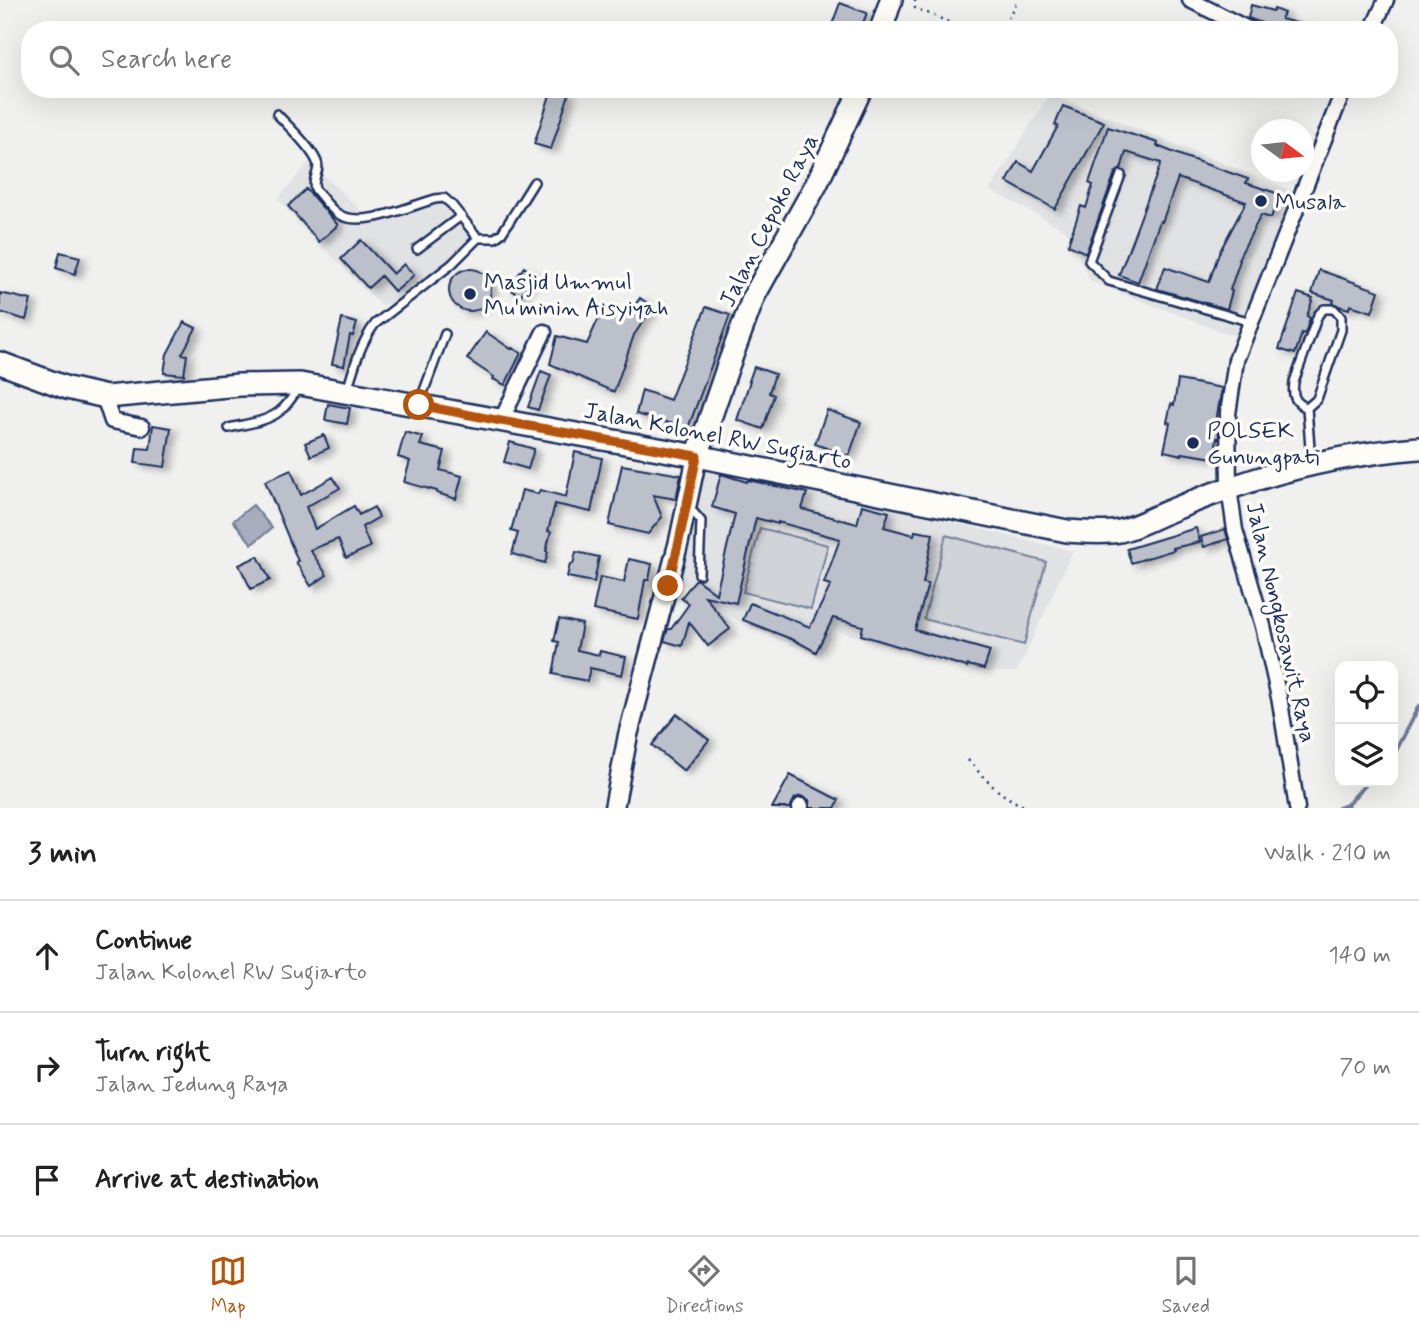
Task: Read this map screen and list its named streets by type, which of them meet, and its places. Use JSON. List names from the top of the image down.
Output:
{
  "streets": {
    "main road": ["Jalan Cepoko Raya", "Jalan Kolonel RW Sugiarto"],
    "street": ["Jalan Nongkosawit Raya"]
  },
  "crossings": [
    ["Jalan Cepoko Raya", "Jalan Kolonel RW Sugiarto"],
    ["Jalan Kolonel RW Sugiarto", "Jalan Nongkosawit Raya"]
  ],
  "places": ["Musala", "Masjid Ummul Mu'minin Aisyiyah", "POLSEK Gunungpati"],
  "north": "right",
  "page": {
    "search": "Search here",
    "heading": ["3 min", "Walk · 210 m"],
    "list": [
      ["Continue", "Jalan Kolonel RW Sugiarto", "140 m"],
      ["Turn right", "Jalan Jedung Raya", "70 m"],
      "Arrive at destination"
    ],
    "nav": ["Map", "Directions", "Saved"]
  }
}
